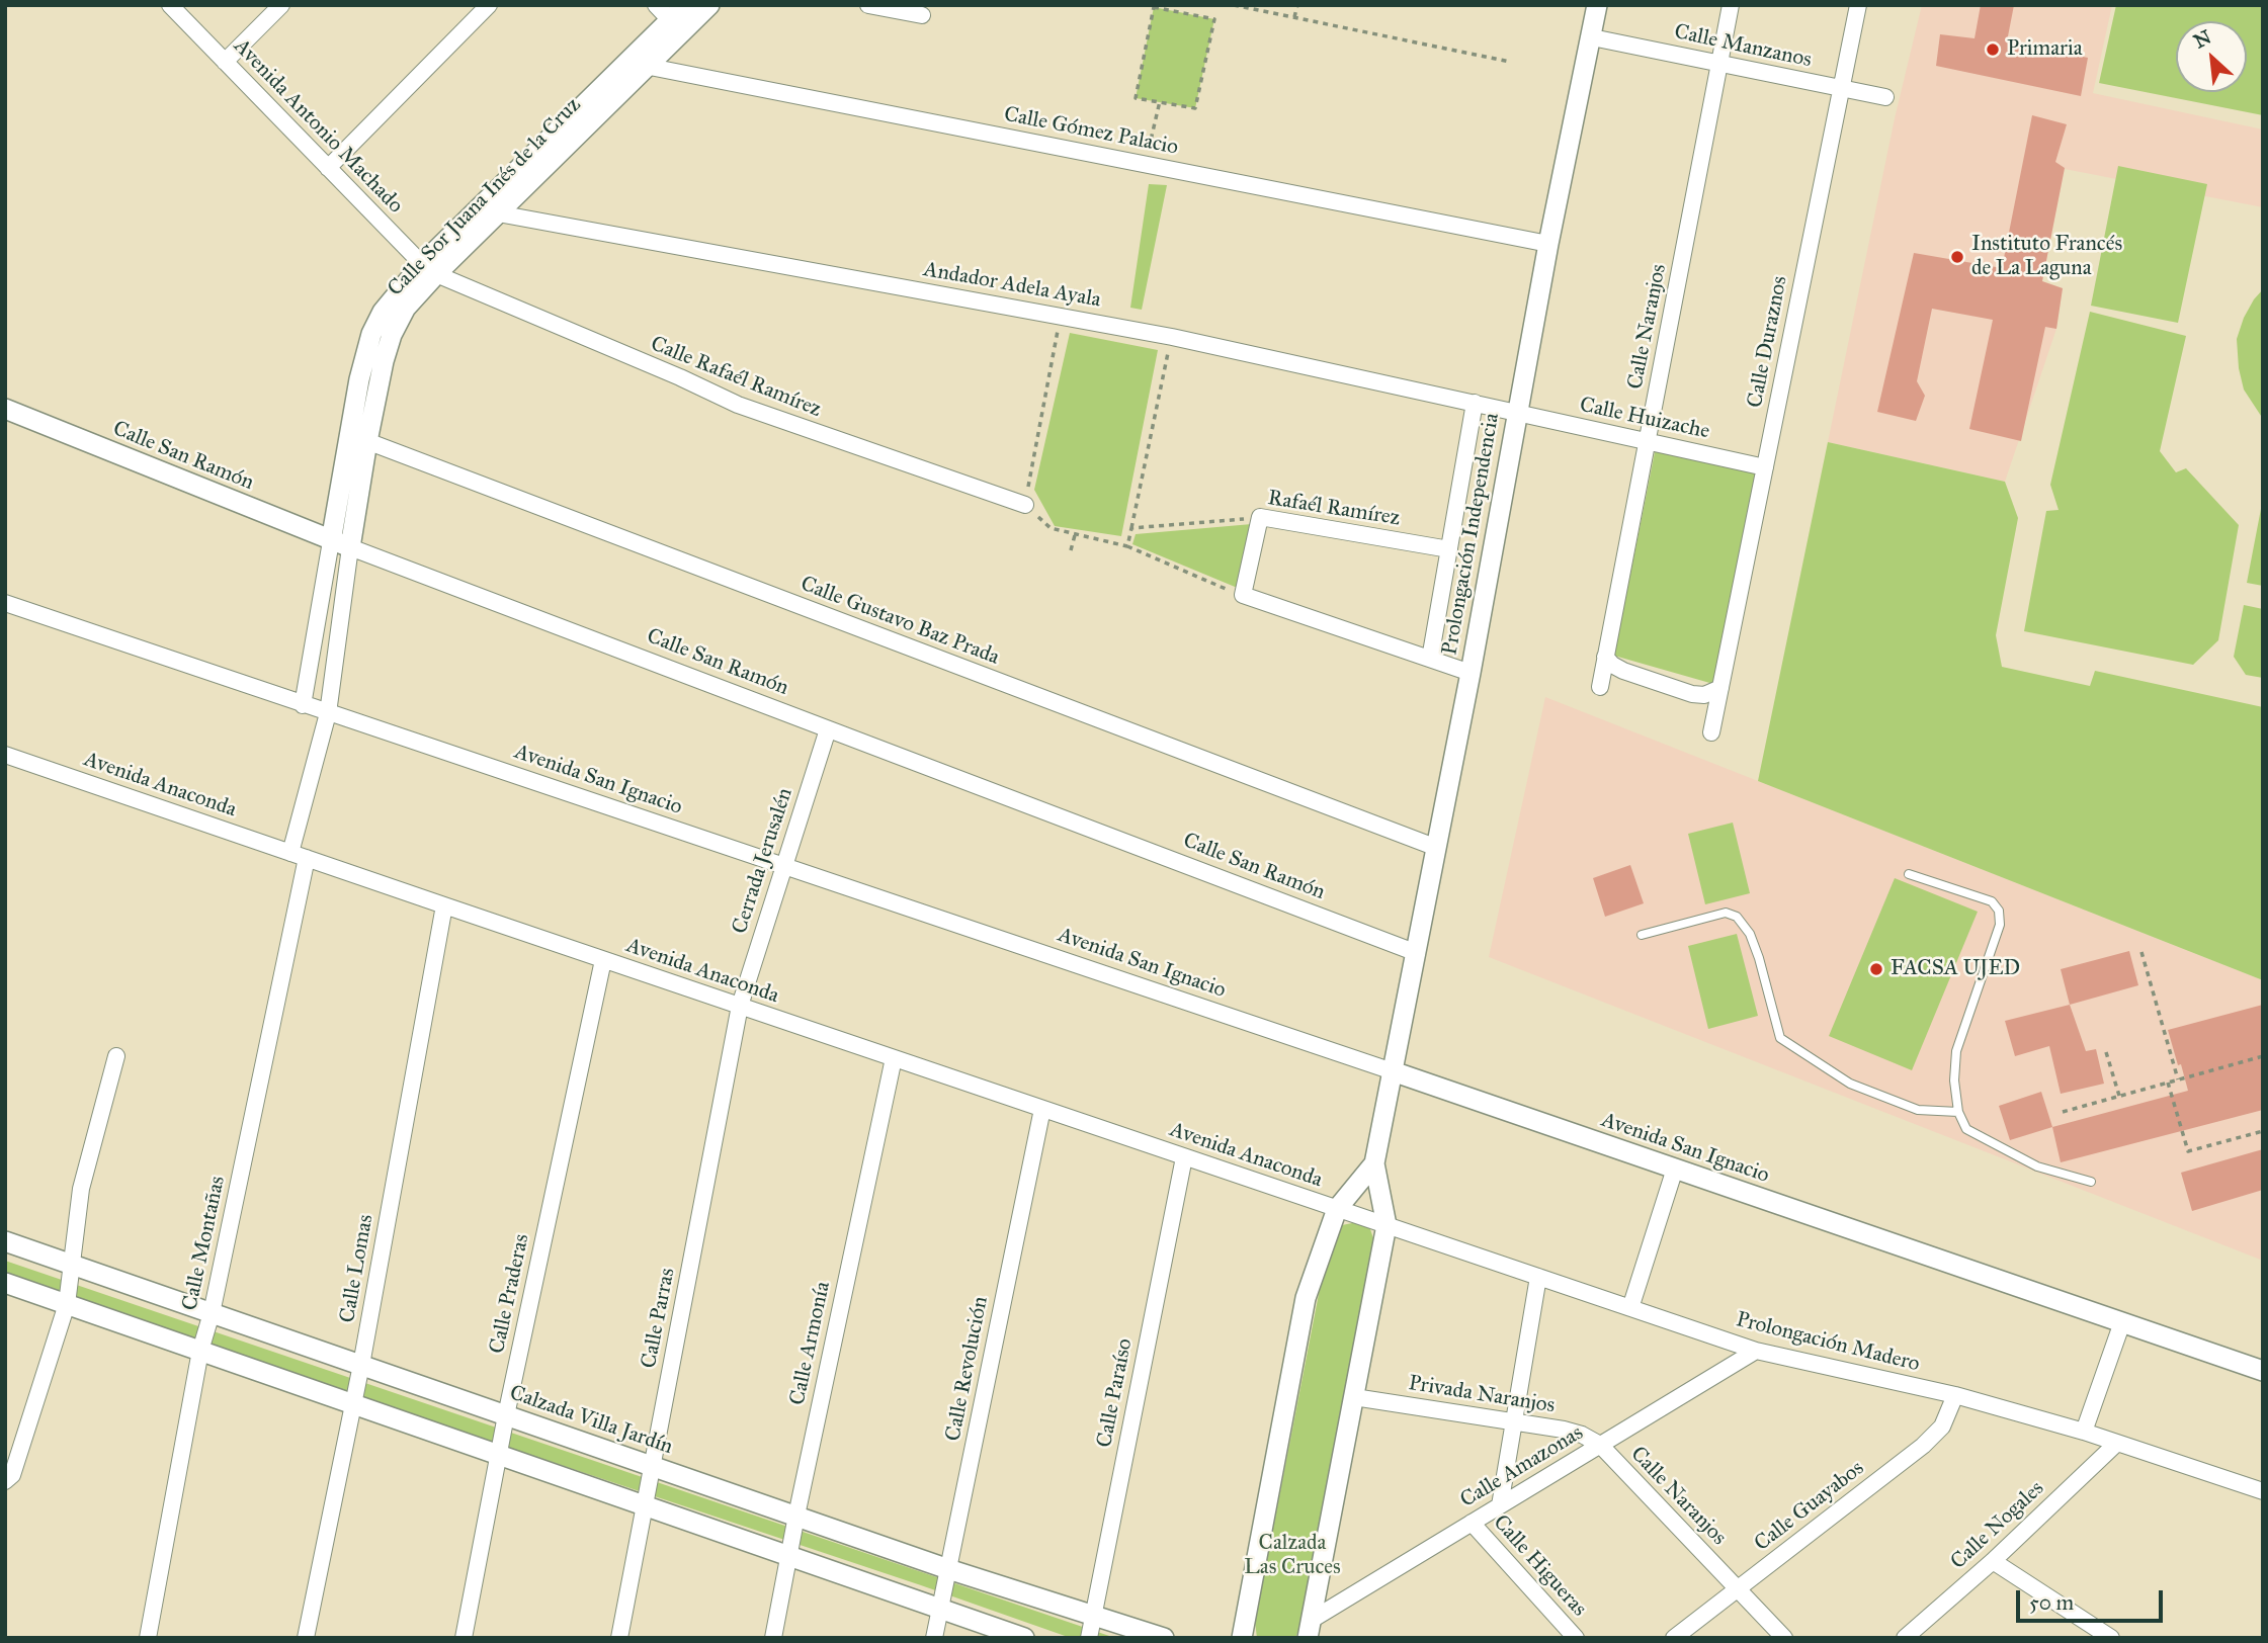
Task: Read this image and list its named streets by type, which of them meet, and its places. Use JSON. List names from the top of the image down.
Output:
{
  "streets": {
    "street": [
      "Calle Manzanos",
      "Avenida Antonio Machado",
      "Calle Gómez Palacio",
      "Calle Sor Juana Inés de la Cruz",
      "Andador Adela Ayala",
      "Calle Naranjos",
      "Calle Duraznos",
      "Calle Rafaél Ramírez",
      "Calle Huizache",
      "Calle San Ramón",
      "Rafaél Ramírez",
      "Prolongación Independencia",
      "Calle Gustavo Baz Prada",
      "Avenida San Ignacio",
      "Avenida Anaconda",
      "Cerrada Jerusalén",
      "Calle Montañas",
      "Calle Lomas",
      "Calle Praderas",
      "Calle Parras",
      "Prolongación Madero",
      "Calle Armonía",
      "Calle Revolución",
      "Calle Paraíso",
      "Privada Naranjos",
      "Calzada Villa Jardín",
      "Calle Amazonas",
      "Calle Guayabos",
      "Calle Nogales",
      "Calle Higueras"
    ]
  },
  "crossings": [
    ["Calle Manzanos", "Calle Naranjos"],
    ["Calle Manzanos", "Calle Duraznos"],
    ["Calle Manzanos", "Prolongación Independencia"],
    ["Avenida Antonio Machado", "Calle Sor Juana Inés de la Cruz"],
    ["Avenida Antonio Machado", "Calle Rafaél Ramírez"],
    ["Calle Gómez Palacio", "Calle Sor Juana Inés de la Cruz"],
    ["Calle Gómez Palacio", "Prolongación Independencia"],
    ["Calle Sor Juana Inés de la Cruz", "Andador Adela Ayala"],
    ["Calle Sor Juana Inés de la Cruz", "Calle Rafaél Ramírez"],
    ["Calle Sor Juana Inés de la Cruz", "Calle San Ramón"],
    ["Calle Sor Juana Inés de la Cruz", "Calle Gustavo Baz Prada"],
    ["Calle Sor Juana Inés de la Cruz", "Avenida San Ignacio"],
    ["Andador Adela Ayala", "Calle Huizache"],
    ["Andador Adela Ayala", "Prolongación Independencia"],
    ["Calle Naranjos", "Calle Huizache"],
    ["Calle Naranjos", "Privada Naranjos"],
    ["Calle Naranjos", "Calle Amazonas"],
    ["Calle Naranjos", "Calle Guayabos"],
    ["Calle Duraznos", "Calle Huizache"],
    ["Calle Huizache", "Prolongación Independencia"],
    ["Calle San Ramón", "Prolongación Independencia"],
    ["Calle San Ramón", "Cerrada Jerusalén"],
    ["Prolongación Independencia", "Calle Gustavo Baz Prada"],
    ["Prolongación Independencia", "Avenida San Ignacio"],
    ["Avenida San Ignacio", "Cerrada Jerusalén"],
    ["Avenida Anaconda", "Cerrada Jerusalén"],
    ["Avenida Anaconda", "Calle Montañas"],
    ["Avenida Anaconda", "Calle Lomas"],
    ["Avenida Anaconda", "Calle Praderas"],
    ["Avenida Anaconda", "Calle Parras"],
    ["Avenida Anaconda", "Prolongación Madero"],
    ["Avenida Anaconda", "Calle Armonía"],
    ["Avenida Anaconda", "Calle Revolución"],
    ["Avenida Anaconda", "Calle Paraíso"],
    ["Cerrada Jerusalén", "Calle Parras"],
    ["Calle Montañas", "Calzada Villa Jardín"],
    ["Calle Lomas", "Calzada Villa Jardín"],
    ["Calle Praderas", "Calzada Villa Jardín"],
    ["Calle Parras", "Calzada Villa Jardín"],
    ["Prolongación Madero", "Calle Amazonas"],
    ["Prolongación Madero", "Calle Guayabos"],
    ["Prolongación Madero", "Calle Nogales"],
    ["Calle Armonía", "Calzada Villa Jardín"],
    ["Calle Revolución", "Calzada Villa Jardín"],
    ["Calle Paraíso", "Calzada Villa Jardín"],
    ["Privada Naranjos", "Calle Amazonas"],
    ["Calle Amazonas", "Calle Higueras"]
  ],
  "parks": ["Calzada Las Cruces"],
  "places": ["Primaria", "Instituto Francés de La Laguna", "FACSA UJED"],
  "scale_bar": "50 m",
  "north": "top left"
}
